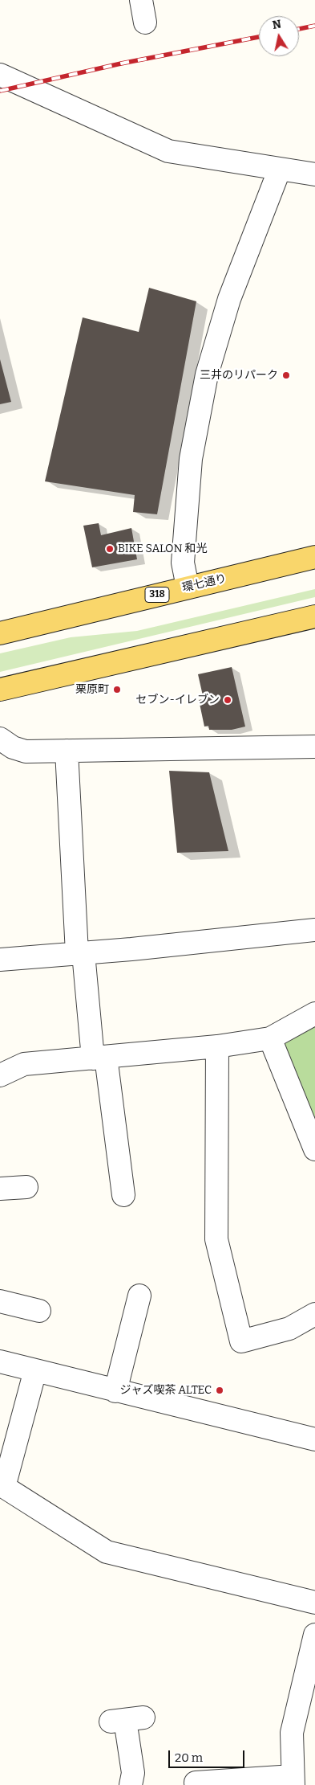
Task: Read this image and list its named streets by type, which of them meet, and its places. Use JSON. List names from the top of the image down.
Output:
{
  "streets": {
    "main road": ["環七通り", "318"]
  },
  "places": [
    "三井のリパーク",
    "BIKE SALON 和光",
    "栗原町",
    "セブン-イレブン",
    "ジャズ喫茶 ALTEC"
  ],
  "scale_bar": "20 m",
  "north": "top"
}
